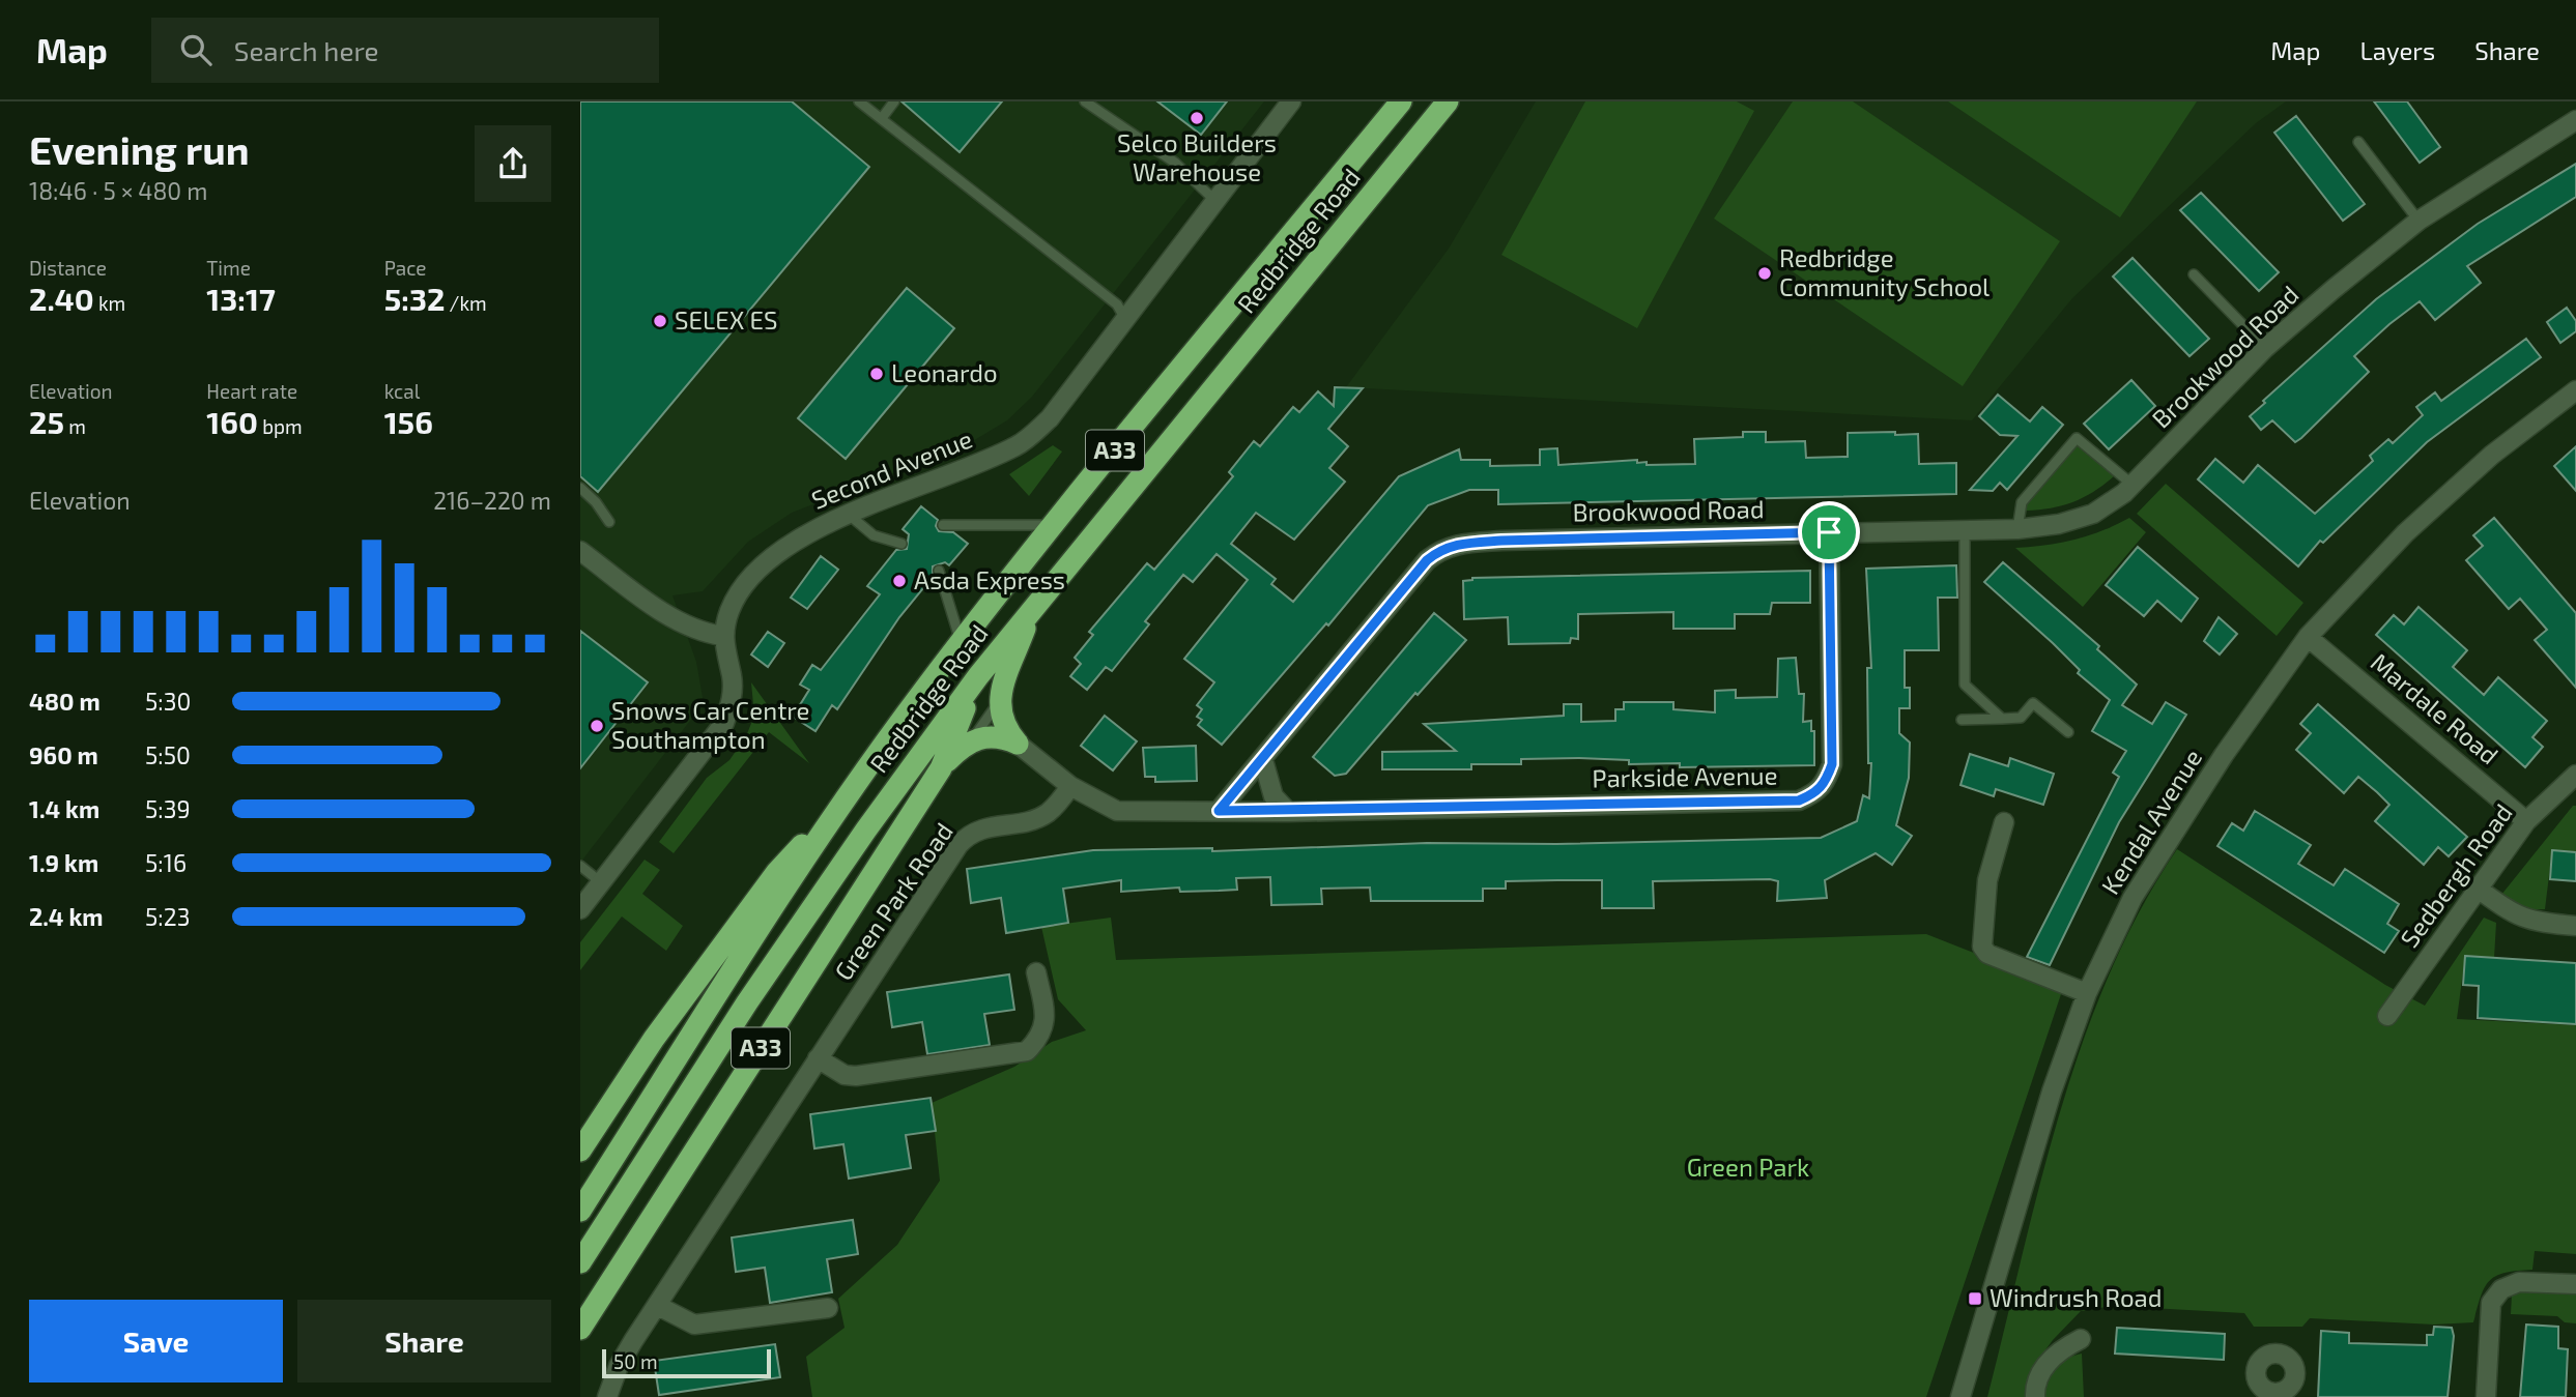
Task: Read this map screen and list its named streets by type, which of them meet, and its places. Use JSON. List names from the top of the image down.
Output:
{
  "streets": {
    "highway": ["Redbridge Road", "A33"],
    "street": [
      "Brookwood Road",
      "Second Avenue",
      "Mardale Road",
      "Parkside Avenue",
      "Kendal Avenue",
      "Sedbergh Road",
      "Green Park Road"
    ]
  },
  "crossings": [
    ["Redbridge Road", "A33"],
    ["Brookwood Road", "Parkside Avenue"],
    ["Mardale Road", "Kendal Avenue"],
    ["Mardale Road", "Sedbergh Road"],
    ["Parkside Avenue", "Green Park Road"]
  ],
  "parks": ["Green Park"],
  "places": {
    "other": [
      "Selco Builders Warehouse",
      "Redbridge Community School",
      "SELEX ES",
      "Leonardo",
      "Asda Express",
      "Snows Car Centre Southampton"
    ],
    "transit": ["Windrush Road"]
  },
  "scale_bar": "50 m",
  "page": {
    "header": "Map",
    "search": "Search here",
    "nav": ["Map", "Layers", "Share"],
    "heading": ["Evening run", "18:46 · 5 × 480 m"],
    "stats": [
      ["Distance", "2.40 km"],
      ["Time", "13:17"],
      ["Pace", "5:32 /km"],
      ["Elevation", "25 m"],
      ["Heart rate", "160 bpm"],
      ["kcal", "156"]
    ],
    "chart": ["Elevation", "216–220 m"],
    "list": [
      {
        "name": "480 m",
        "note": "5:30"
      },
      {
        "name": "960 m",
        "note": "5:50"
      },
      {
        "name": "1.4 km",
        "note": "5:39"
      },
      {
        "name": "1.9 km",
        "note": "5:16"
      },
      {
        "name": "2.4 km",
        "note": "5:23"
      }
    ],
    "buttons": ["Save", "Share"],
    "scale": "50 m"
  }
}
